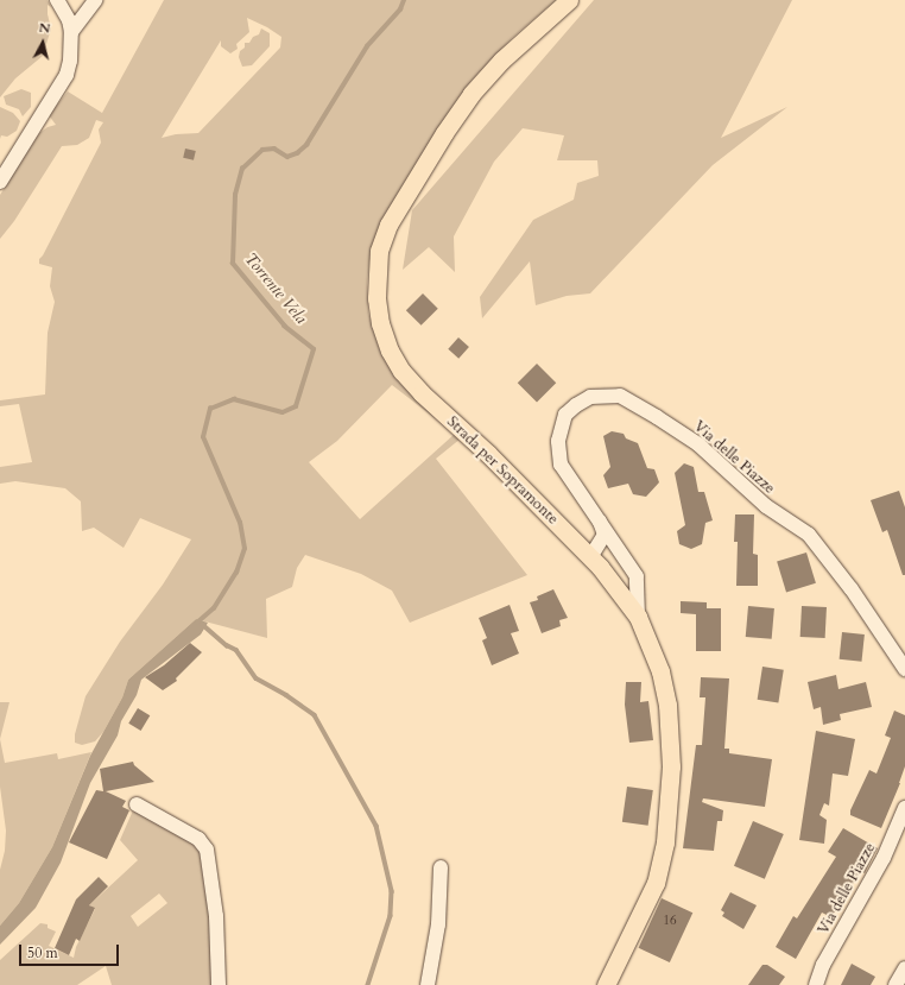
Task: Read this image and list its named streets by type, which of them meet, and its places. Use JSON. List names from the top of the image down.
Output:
{
  "streets": {
    "main road": ["Strada per Sopramonte"],
    "street": ["Via delle Piazze"]
  },
  "crossings": [
    ["Via delle Piazze", "Strada per Sopramonte"]
  ],
  "water": ["Torrente Vela"],
  "house_numbers": ["16"],
  "scale_bar": "50 m",
  "north": "top"
}
